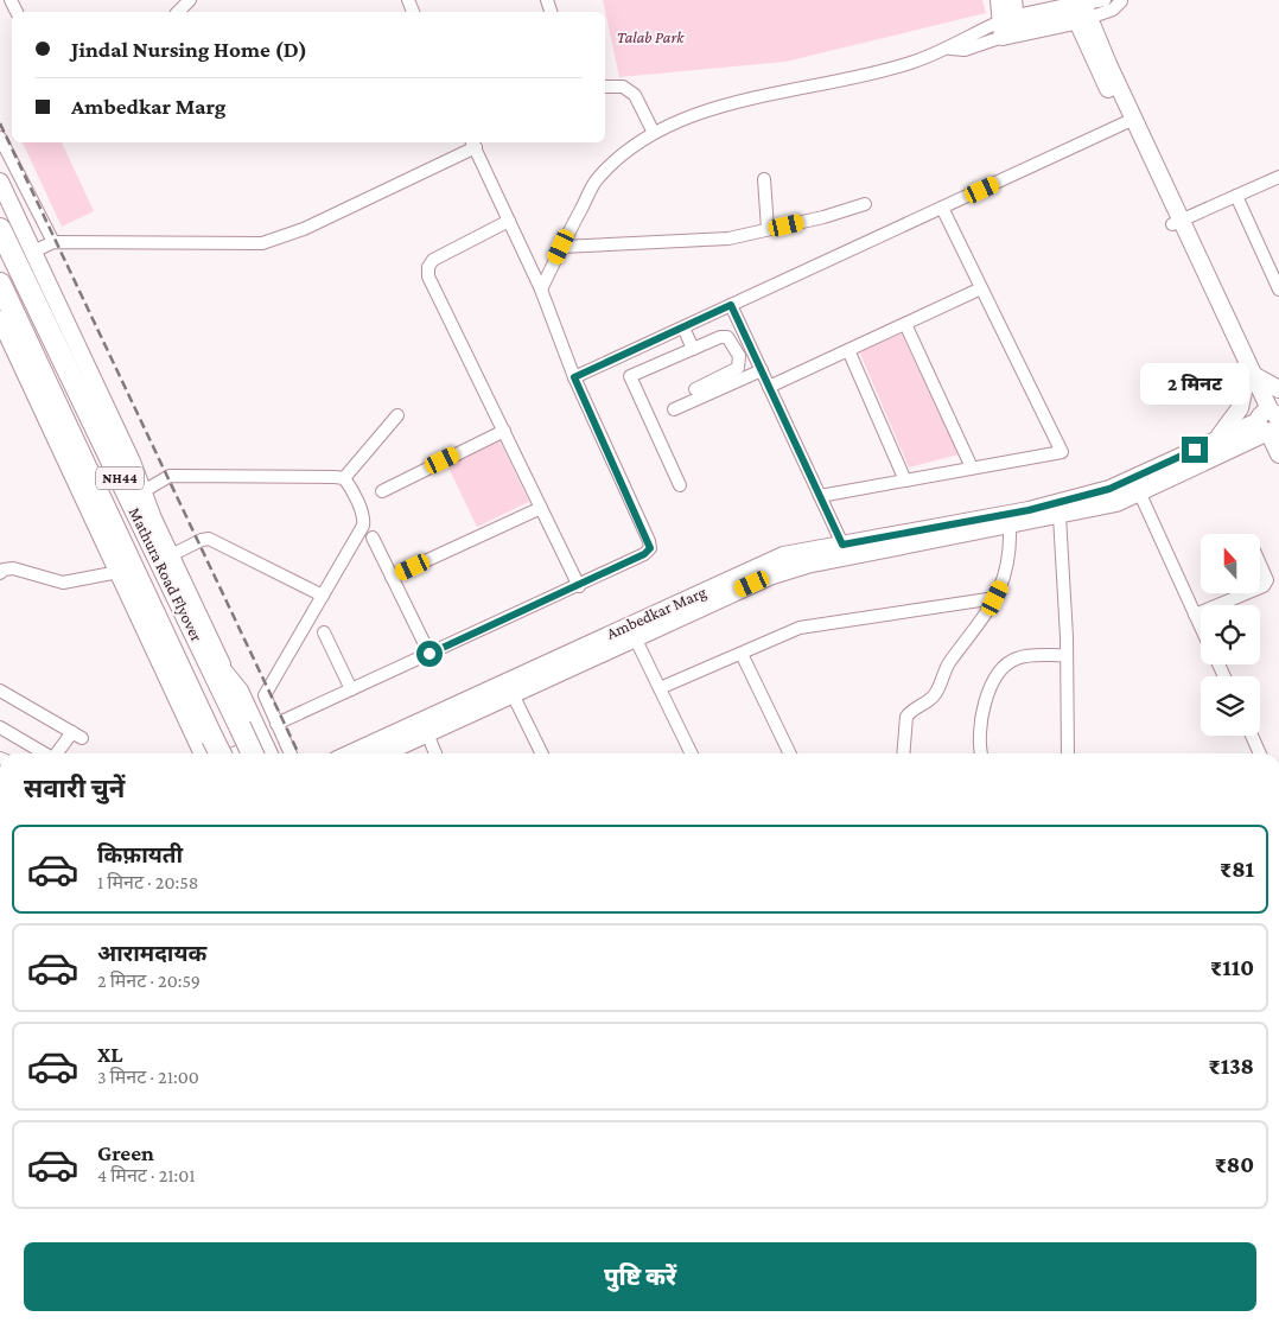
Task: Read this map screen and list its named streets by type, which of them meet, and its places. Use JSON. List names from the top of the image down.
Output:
{
  "streets": {
    "highway": ["NH44", "Mathura Road Flyover"],
    "street": ["Ambedkar Marg"]
  },
  "parks": ["Talab Park"],
  "north": "top",
  "page": {
    "banner": ["Jindal Nursing Home (D)", "Ambedkar Marg"],
    "bubble": "2 मिनट",
    "heading": "सवारी चुनें",
    "list": [
      {
        "name": "किफ़ायती",
        "note": "1 मिनट · 20:58",
        "value": "₹81"
      },
      {
        "name": "आरामदायक",
        "note": "2 मिनट · 20:59",
        "value": "₹110"
      },
      {
        "name": "XL",
        "note": "3 मिनट · 21:00",
        "value": "₹138"
      },
      {
        "name": "Green",
        "note": "4 मिनट · 21:01",
        "value": "₹80"
      }
    ],
    "buttons": "पुष्टि करें"
  }
}
